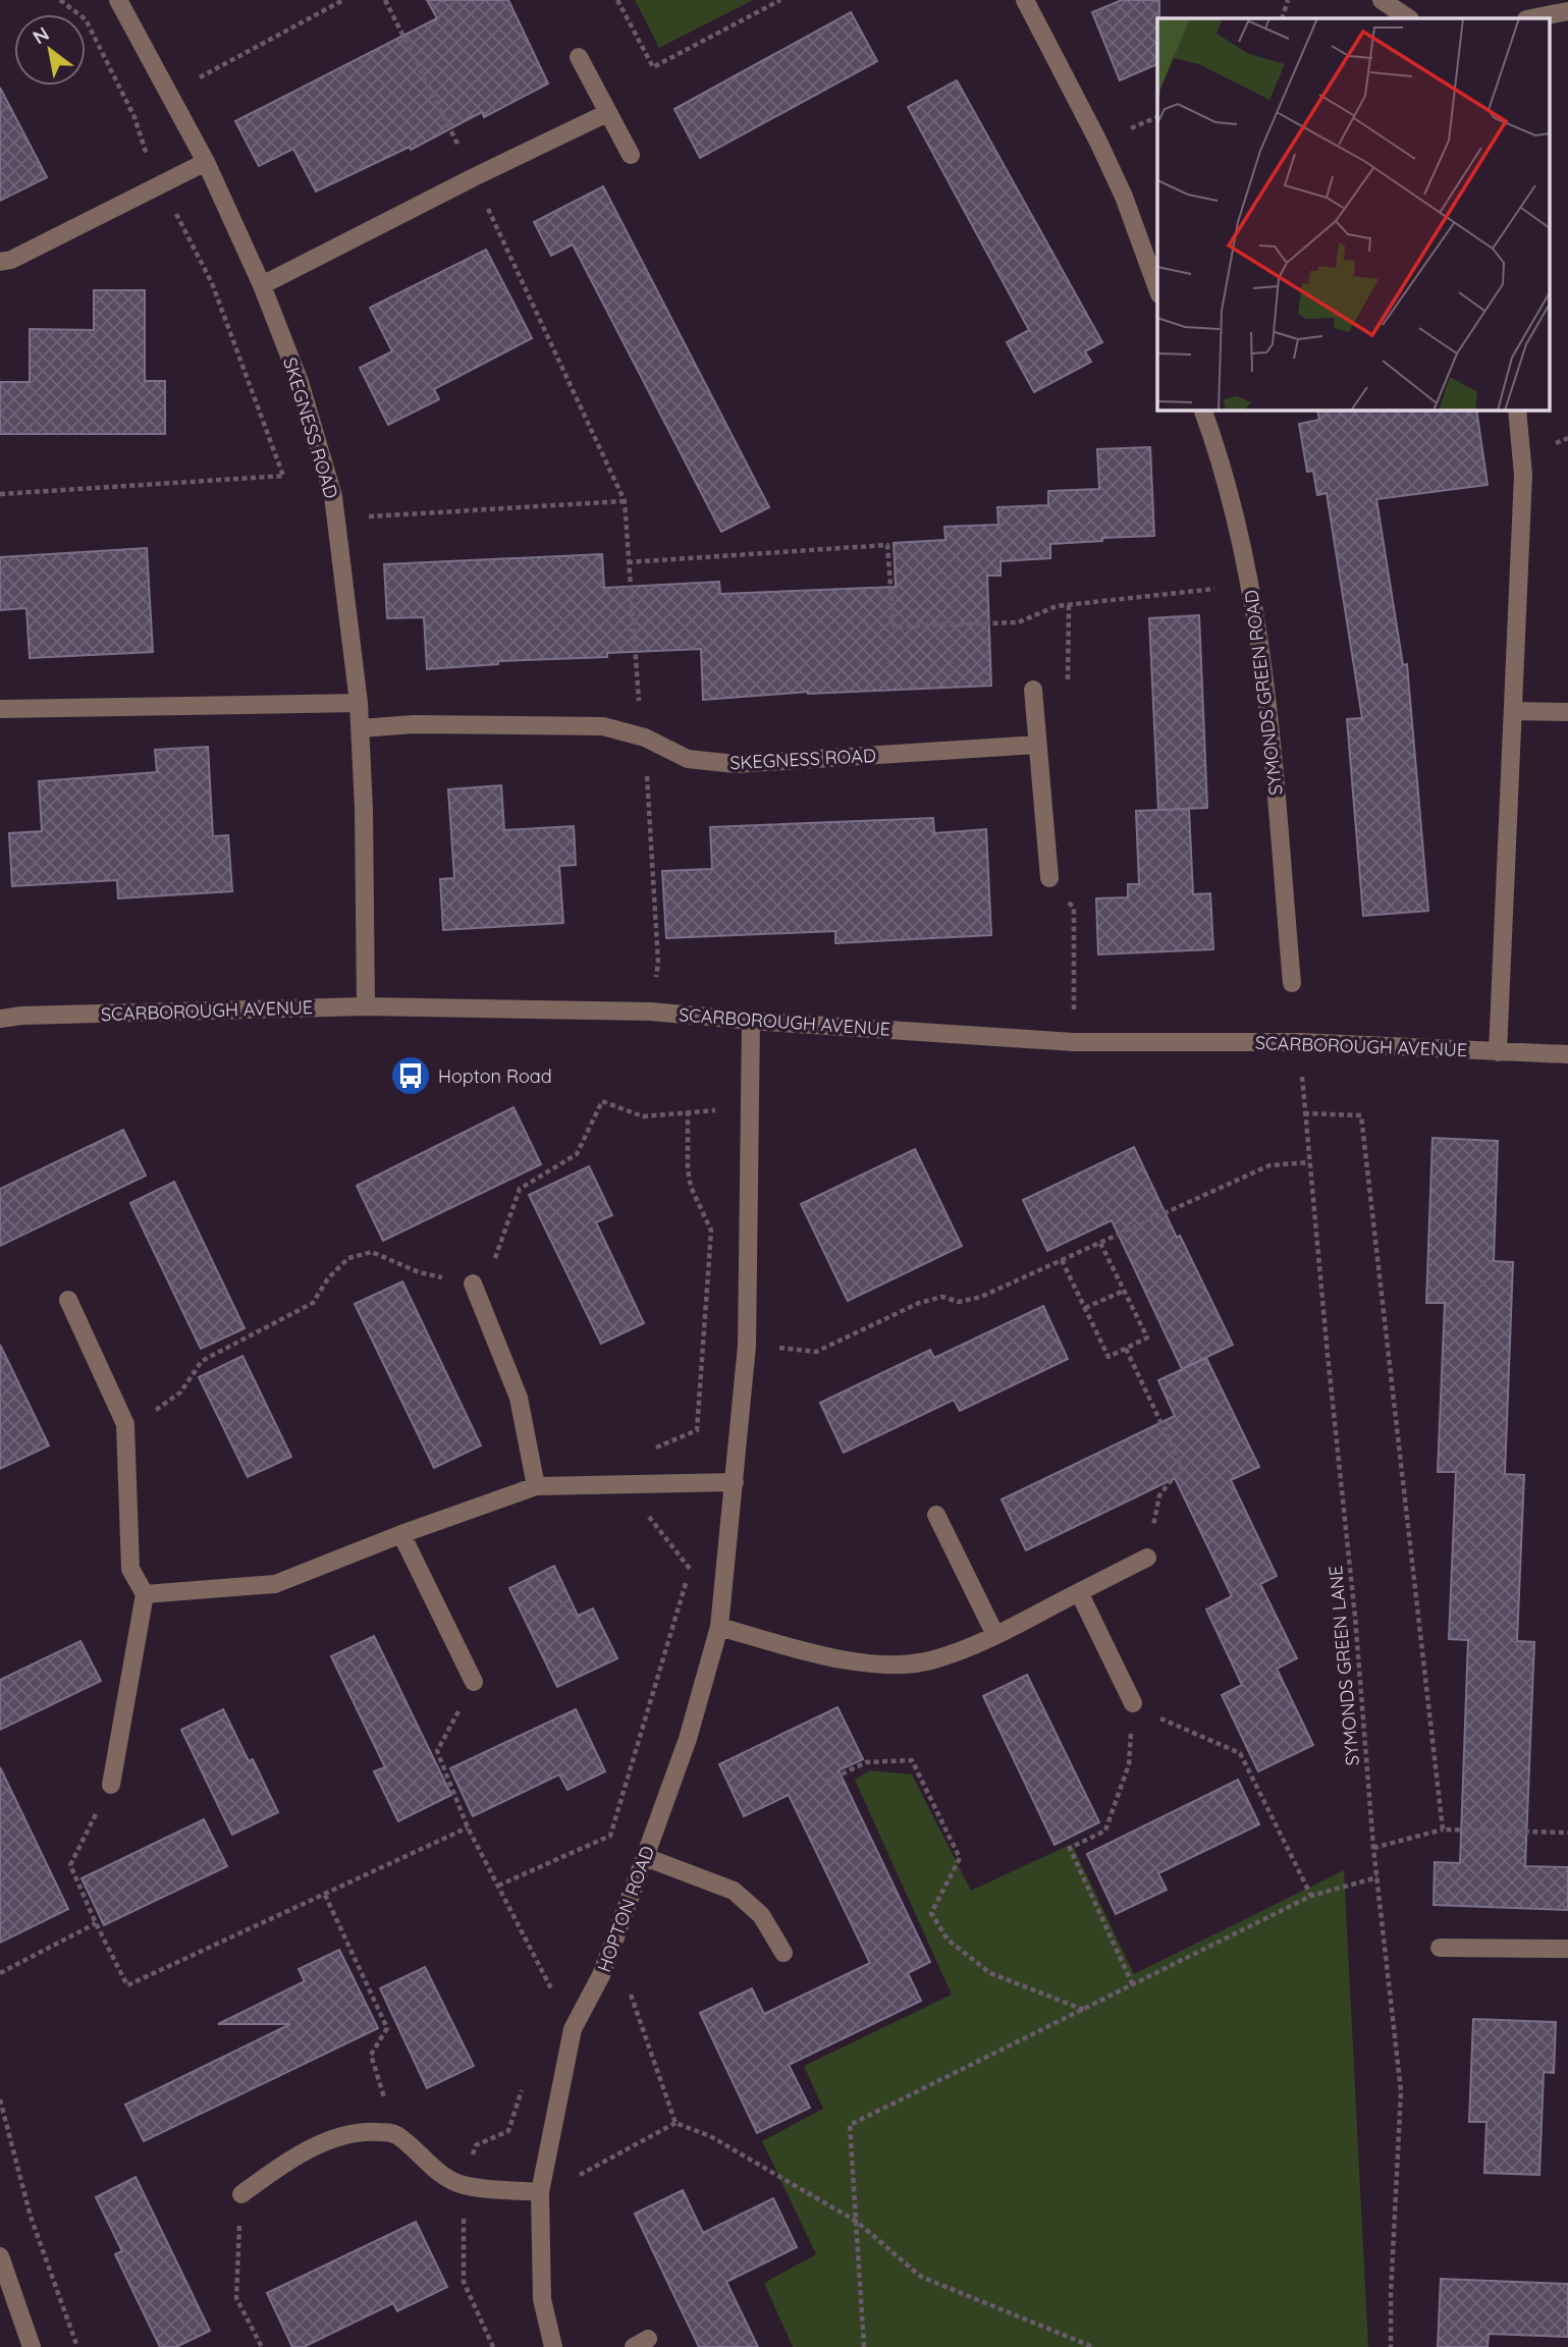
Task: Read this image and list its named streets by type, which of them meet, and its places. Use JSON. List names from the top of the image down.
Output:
{
  "streets": {
    "street": [
      "SKEGNESS ROAD",
      "SYMONDS GREEN ROAD",
      "SCARBOROUGH AVENUE",
      "HOPTON ROAD"
    ],
    "path": ["SYMONDS GREEN LANE"]
  },
  "crossings": [
    ["SKEGNESS ROAD", "SCARBOROUGH AVENUE"],
    ["SCARBOROUGH AVENUE", "SYMONDS GREEN LANE"],
    ["SCARBOROUGH AVENUE", "HOPTON ROAD"]
  ],
  "places": {
    "bus stop": ["Hopton Road"]
  },
  "north": "top left"
}
